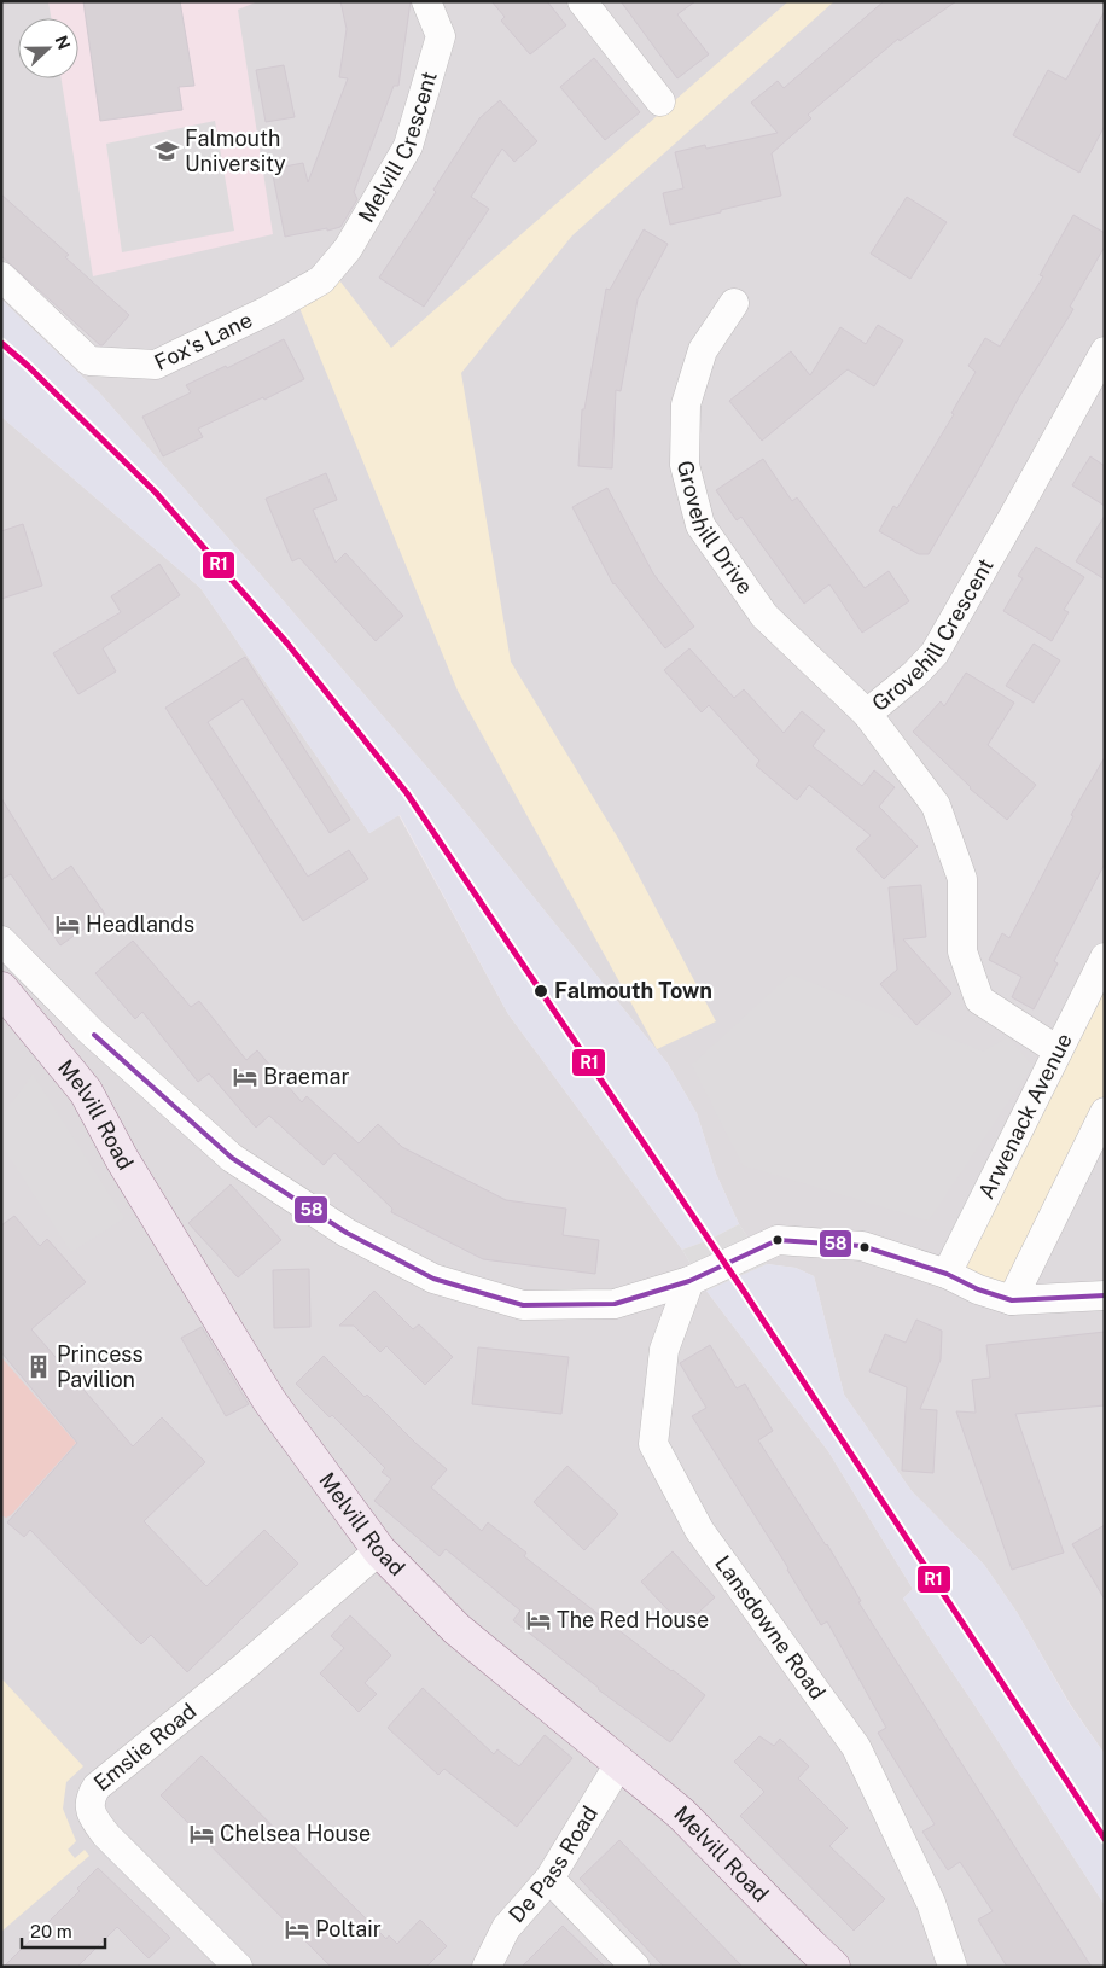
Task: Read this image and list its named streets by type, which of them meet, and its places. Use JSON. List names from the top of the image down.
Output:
{
  "streets": {
    "main road": ["Melvill Road"],
    "street": [
      "Melvill Crescent",
      "Fox's Lane",
      "Grovehill Drive",
      "Grovehill Crescent",
      "Arwenack Avenue",
      "Lansdowne Road",
      "Emslie Road",
      "De Pass Road"
    ]
  },
  "crossings": [
    ["Melvill Crescent", "Fox's Lane"],
    ["Grovehill Drive", "Grovehill Crescent"],
    ["Grovehill Crescent", "Arwenack Avenue"],
    ["Melvill Road", "Emslie Road"],
    ["Melvill Road", "De Pass Road"]
  ],
  "places": {
    "school or university": ["Falmouth University"],
    "hotel": [
      "Headlands",
      "Braemar",
      "The Red House",
      "Chelsea House",
      "Poltair"
    ],
    "other": ["Falmouth Town"],
    "building": ["Princess Pavilion"]
  },
  "lines": ["transit line R1", "transit line 58"],
  "scale_bar": "20 m",
  "north": "right"
}
